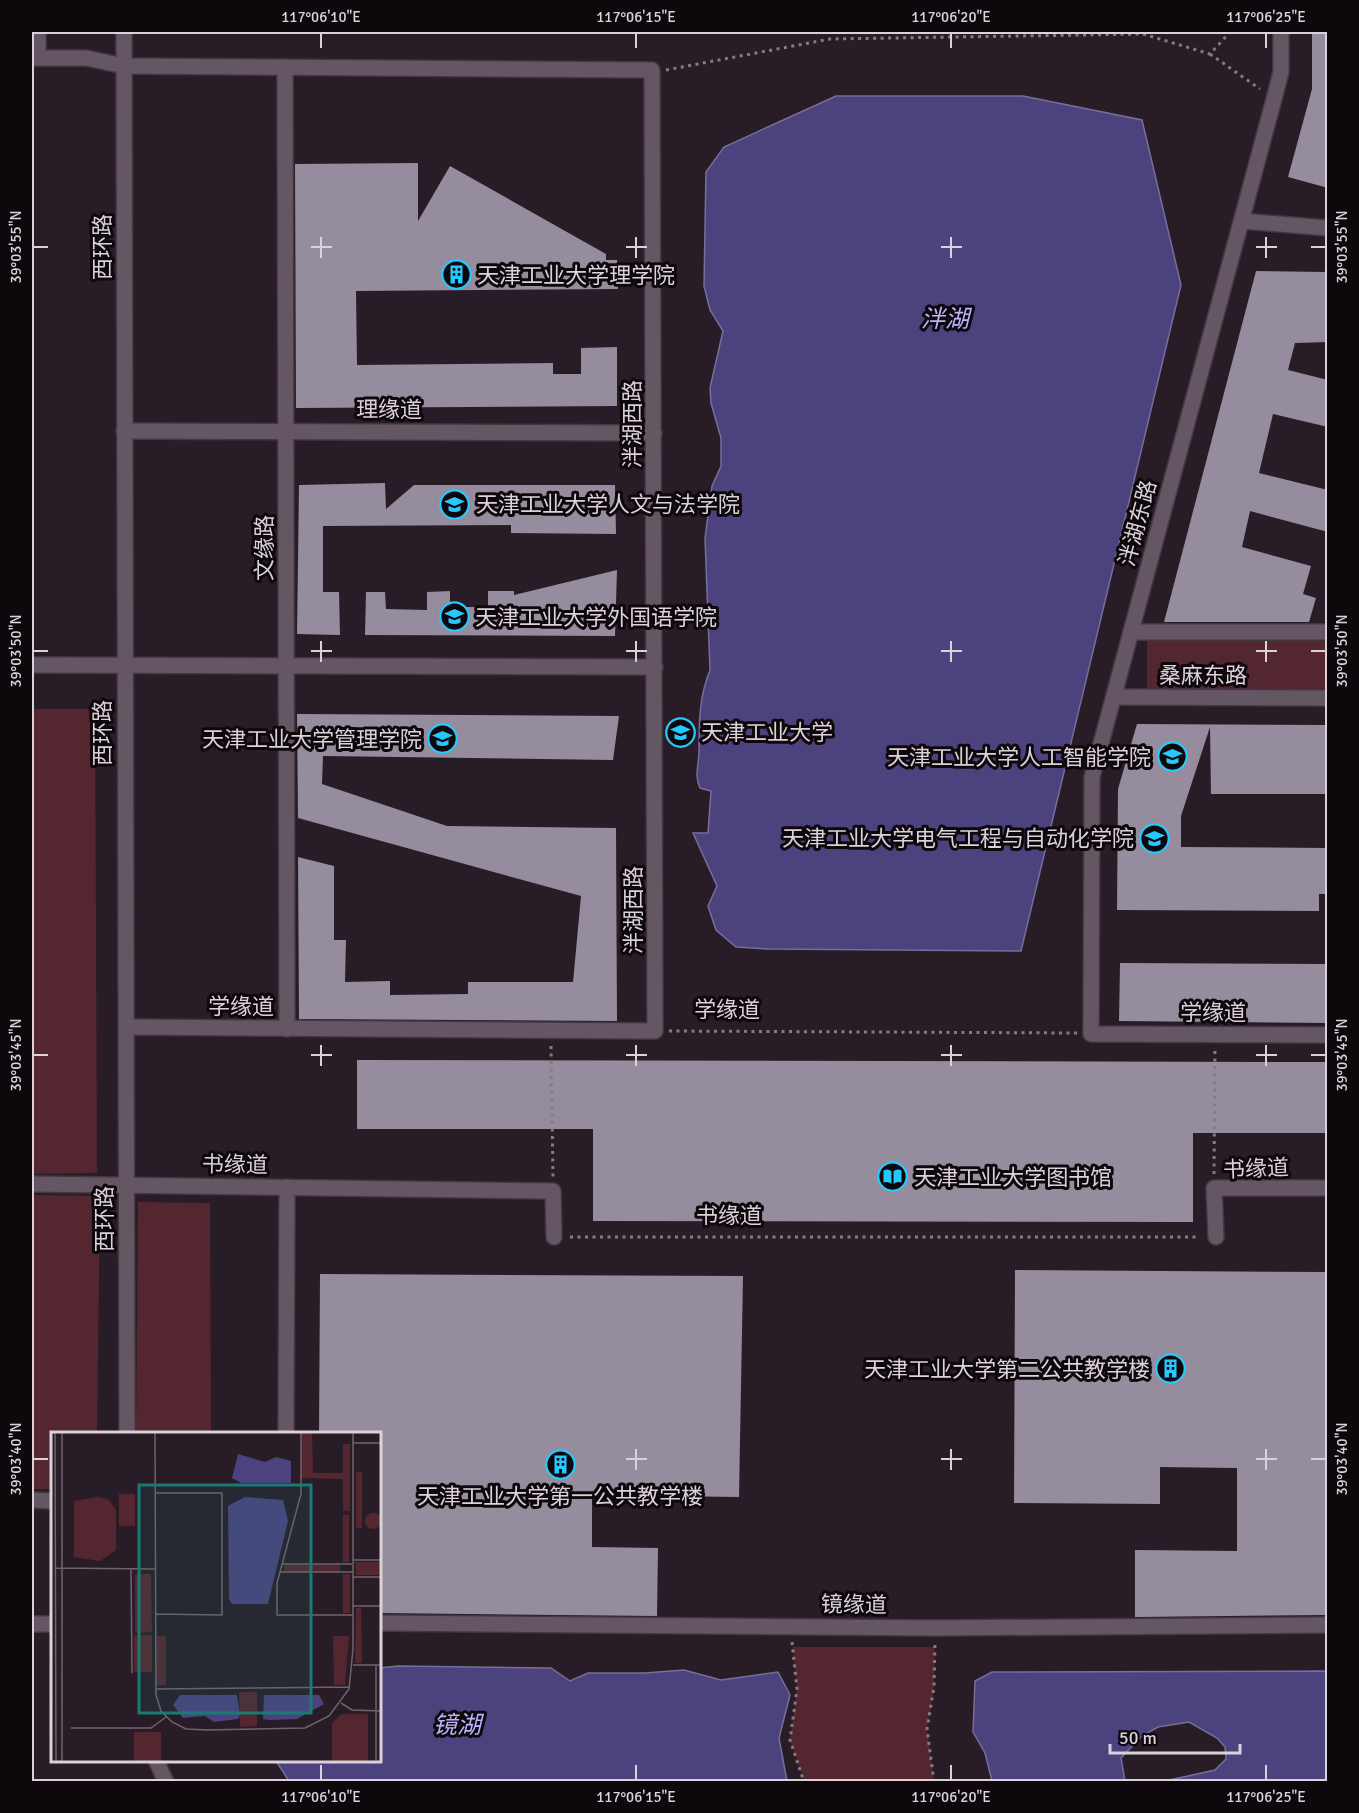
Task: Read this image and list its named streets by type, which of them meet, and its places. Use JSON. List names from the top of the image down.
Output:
{
  "streets": {
    "street": [
      "西环路",
      "理缘道",
      "泮湖西路",
      "泮湖东路",
      "文缘路",
      "桑麻东路",
      "学缘道",
      "书缘道",
      "镜缘道"
    ]
  },
  "crossings": [
    ["西环路", "理缘道"],
    ["西环路", "学缘道"],
    ["西环路", "书缘道"],
    ["理缘道", "泮湖西路"],
    ["理缘道", "文缘路"],
    ["泮湖西路", "学缘道"],
    ["泮湖东路", "桑麻东路"],
    ["泮湖东路", "学缘道"],
    ["文缘路", "学缘道"]
  ],
  "water": ["泮湖", "镜湖"],
  "places": {
    "building": ["天津工业大学理学院", "天津工业大学第二公共教学楼", "天津工业大学第一公共教学楼"],
    "school or university": [
      "天津工业大学人文与法学院",
      "天津工业大学外国语学院",
      "天津工业大学",
      "天津工业大学管理学院",
      "天津工业大学人工智能学院",
      "天津工业大学电气工程与自动化学院"
    ],
    "library": ["天津工业大学图书馆"]
  },
  "scale_bar": "50 m",
  "coordinates": [
    "117°06'10\"E",
    "117°06'15\"E",
    "117°06'20\"E",
    "117°06'25\"E",
    "39°03'55\"N",
    "39°03'50\"N",
    "39°03'45\"N",
    "39°03'40\"N"
  ]
}
